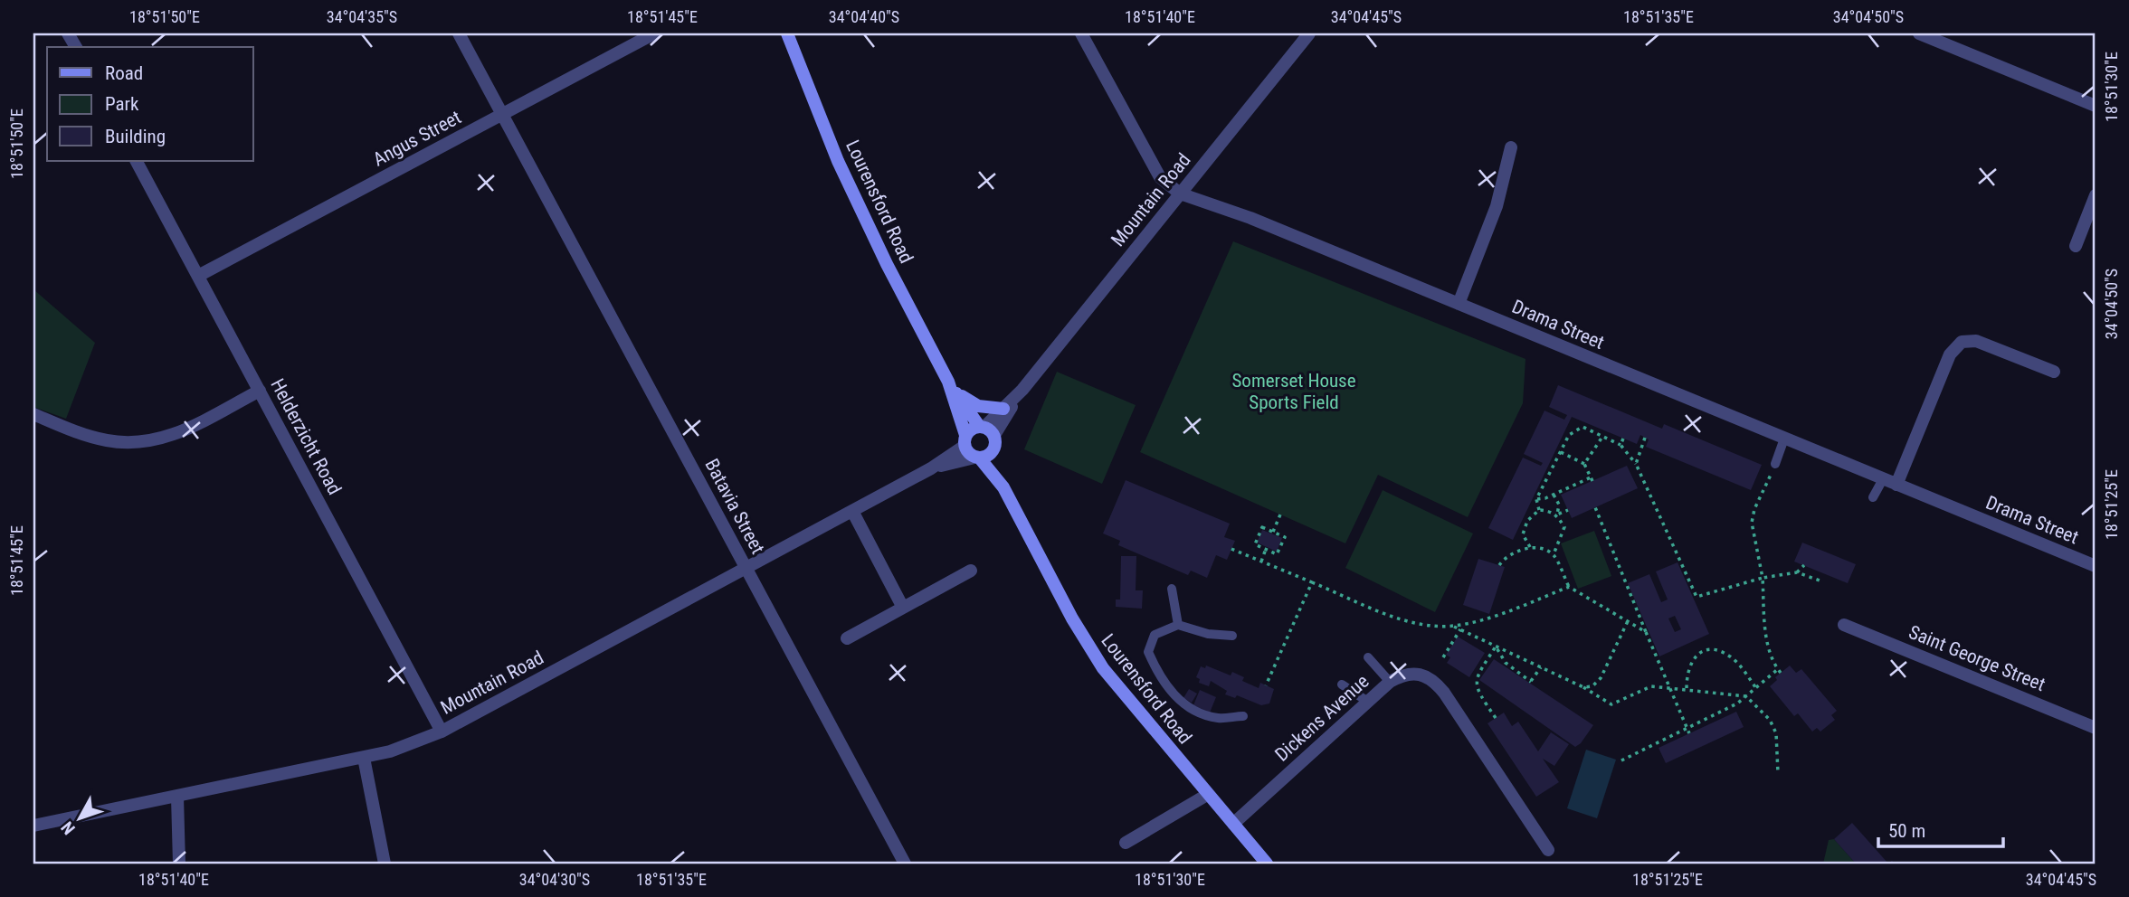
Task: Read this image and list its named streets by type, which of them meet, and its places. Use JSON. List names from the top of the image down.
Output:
{
  "streets": {
    "street": [
      "Angus Street",
      "Mountain Road",
      "Lourensford Road",
      "Drama Street",
      "Helderzicht Road",
      "Batavia Street",
      "Saint George Street",
      "Dickens Avenue"
    ]
  },
  "crossings": [
    ["Angus Street", "Helderzicht Road"],
    ["Angus Street", "Batavia Street"],
    ["Mountain Road", "Lourensford Road"],
    ["Mountain Road", "Drama Street"],
    ["Mountain Road", "Helderzicht Road"],
    ["Mountain Road", "Batavia Street"],
    ["Lourensford Road", "Dickens Avenue"]
  ],
  "parks": ["Somerset House Sports Field"],
  "legend": ["Road", "Park", "Building"],
  "scale_bar": "50 m",
  "north": "bottom left",
  "coordinates": [
    "18°51'50\"E",
    "34°04'35\"S",
    "18°51'45\"E",
    "34°04'40\"S",
    "18°51'40\"E",
    "34°04'45\"S",
    "18°51'35\"E",
    "34°04'50\"S",
    "18°51'30\"E",
    "18°51'25\"E",
    "34°04'30\"S"
  ]
}
